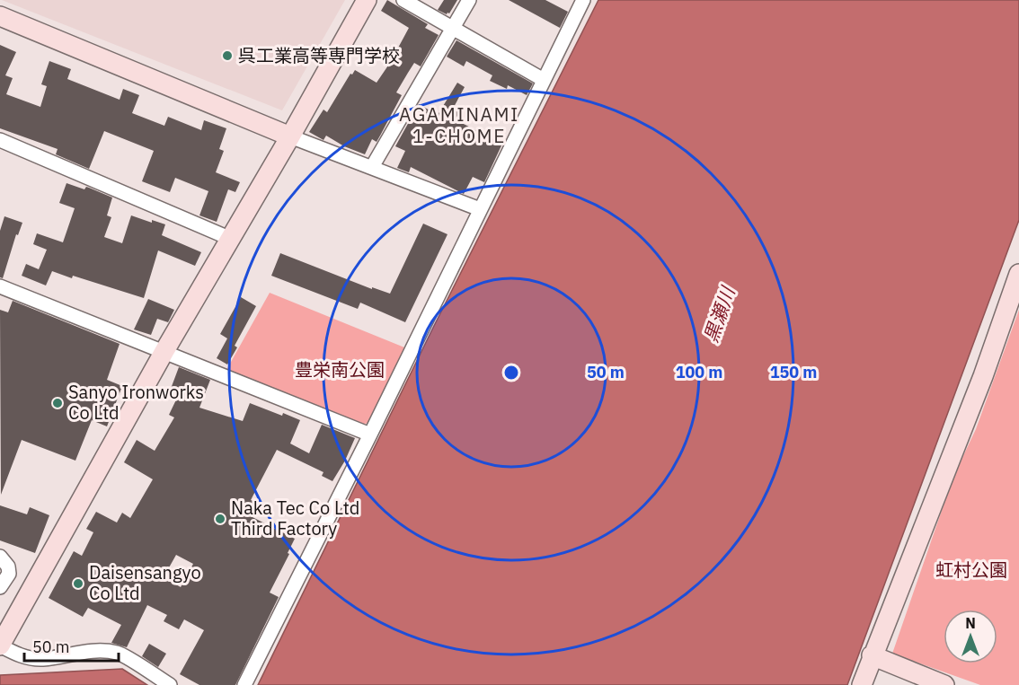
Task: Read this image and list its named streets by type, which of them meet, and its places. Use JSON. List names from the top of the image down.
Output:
{
  "districts": ["AGAMINAMI 1-CHOME"],
  "water": ["黒瀬川"],
  "parks": ["豊栄南公園", "虹村公園"],
  "places": [
    "呉工業高等専門学校",
    "Sanyo Ironworks Co Ltd",
    "Naka Tec Co Ltd Third Factory",
    "Daisensangyo Co Ltd"
  ],
  "scale_bar": "50 m",
  "north": "top",
  "rings": ["50 m", "100 m", "150 m"]
}
